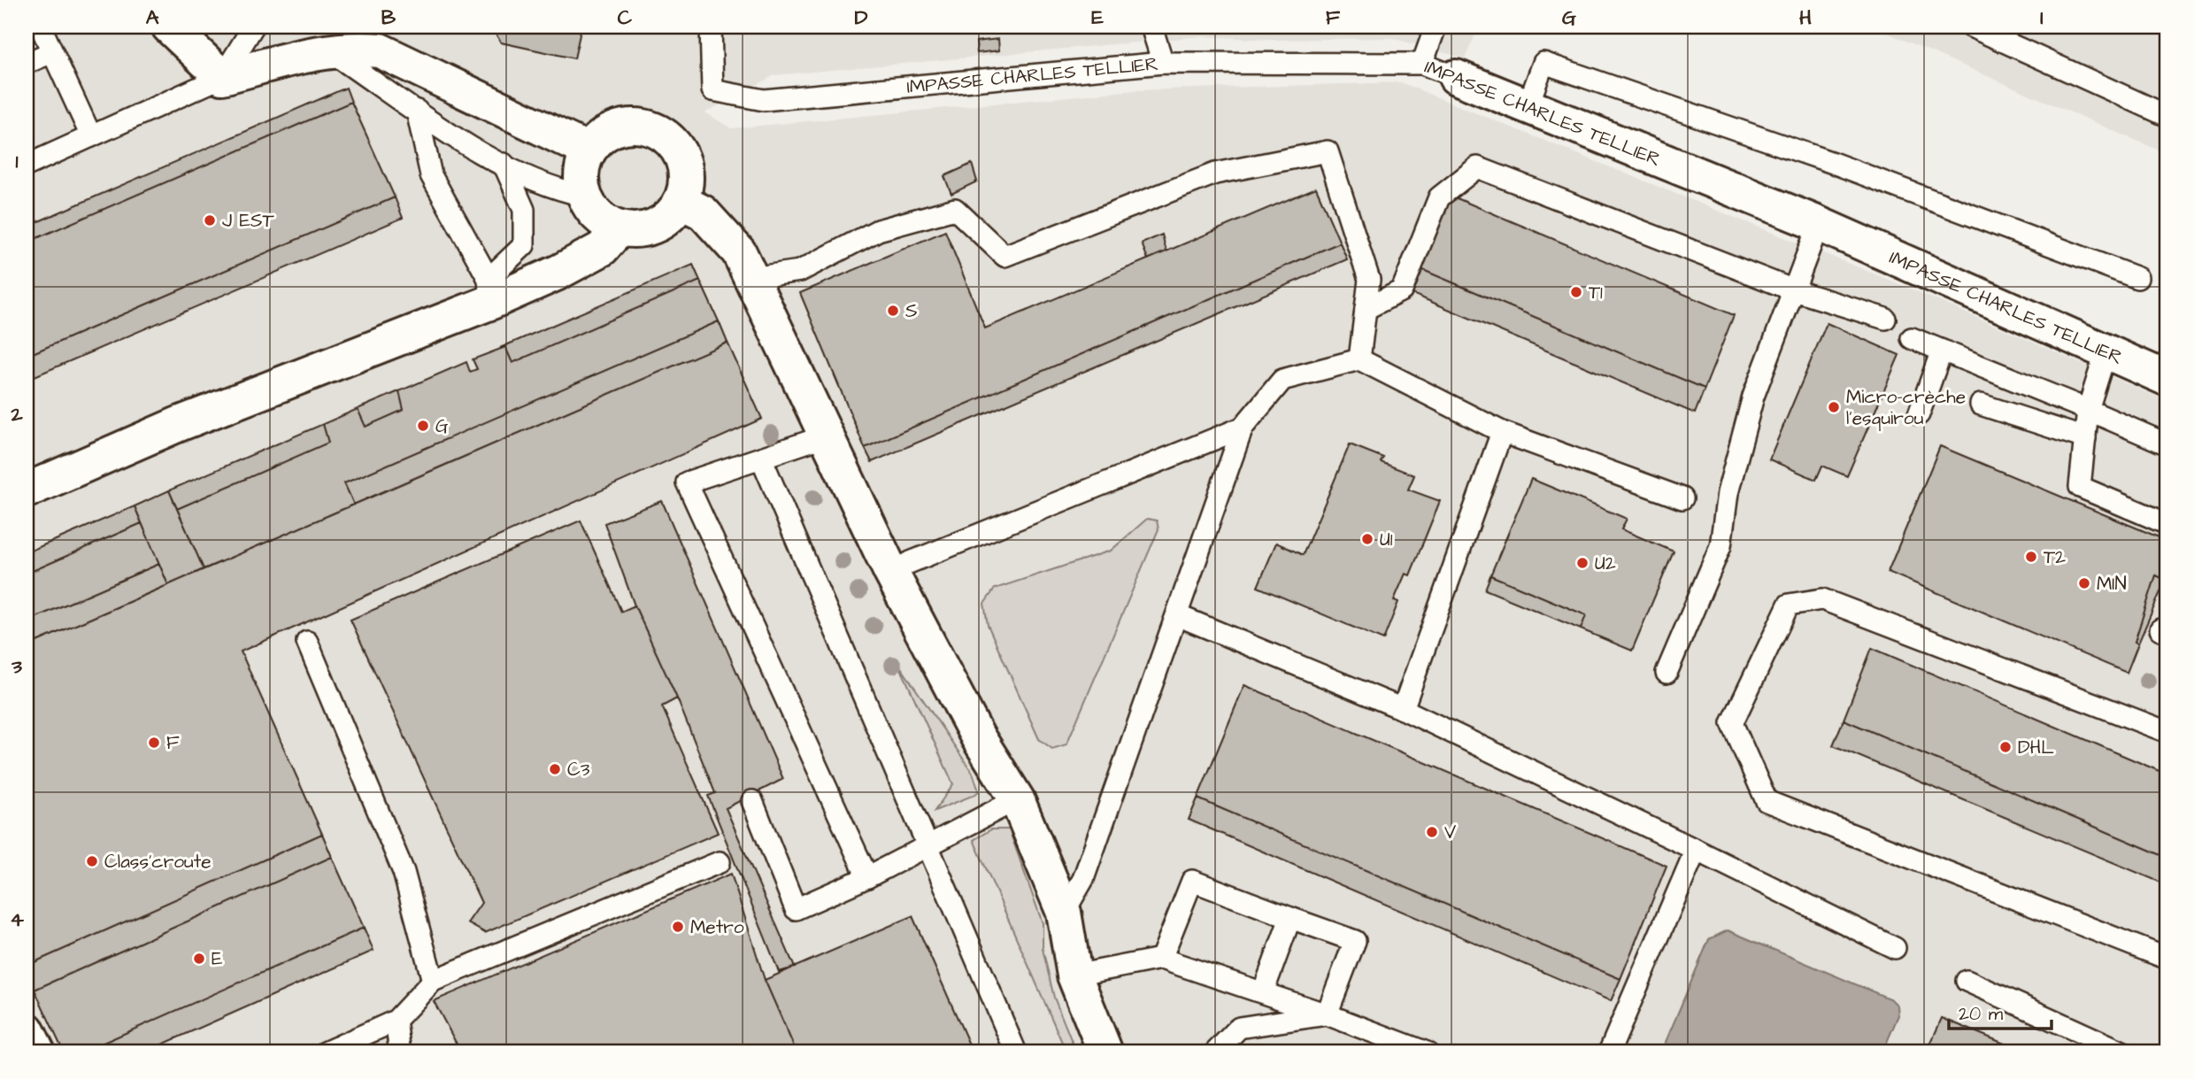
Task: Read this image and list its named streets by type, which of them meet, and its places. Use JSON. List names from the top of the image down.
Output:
{
  "streets": {
    "street": ["IMPASSE CHARLES TELLIER"]
  },
  "places": [
    "J EST",
    "T1",
    "S",
    "Micro-crèche l’esquirou",
    "G",
    "U1",
    "T2",
    "U2",
    "MIN",
    "F",
    "DHL",
    "C3",
    "V",
    "Class'croute",
    "Metro",
    "E"
  ],
  "scale_bar": "20 m",
  "grid": {
    "columns": [
      "A",
      "B",
      "C",
      "D",
      "E",
      "F",
      "G",
      "H",
      "I"
    ],
    "rows": [
      "1",
      "2",
      "3",
      "4"
    ]
  }
}
